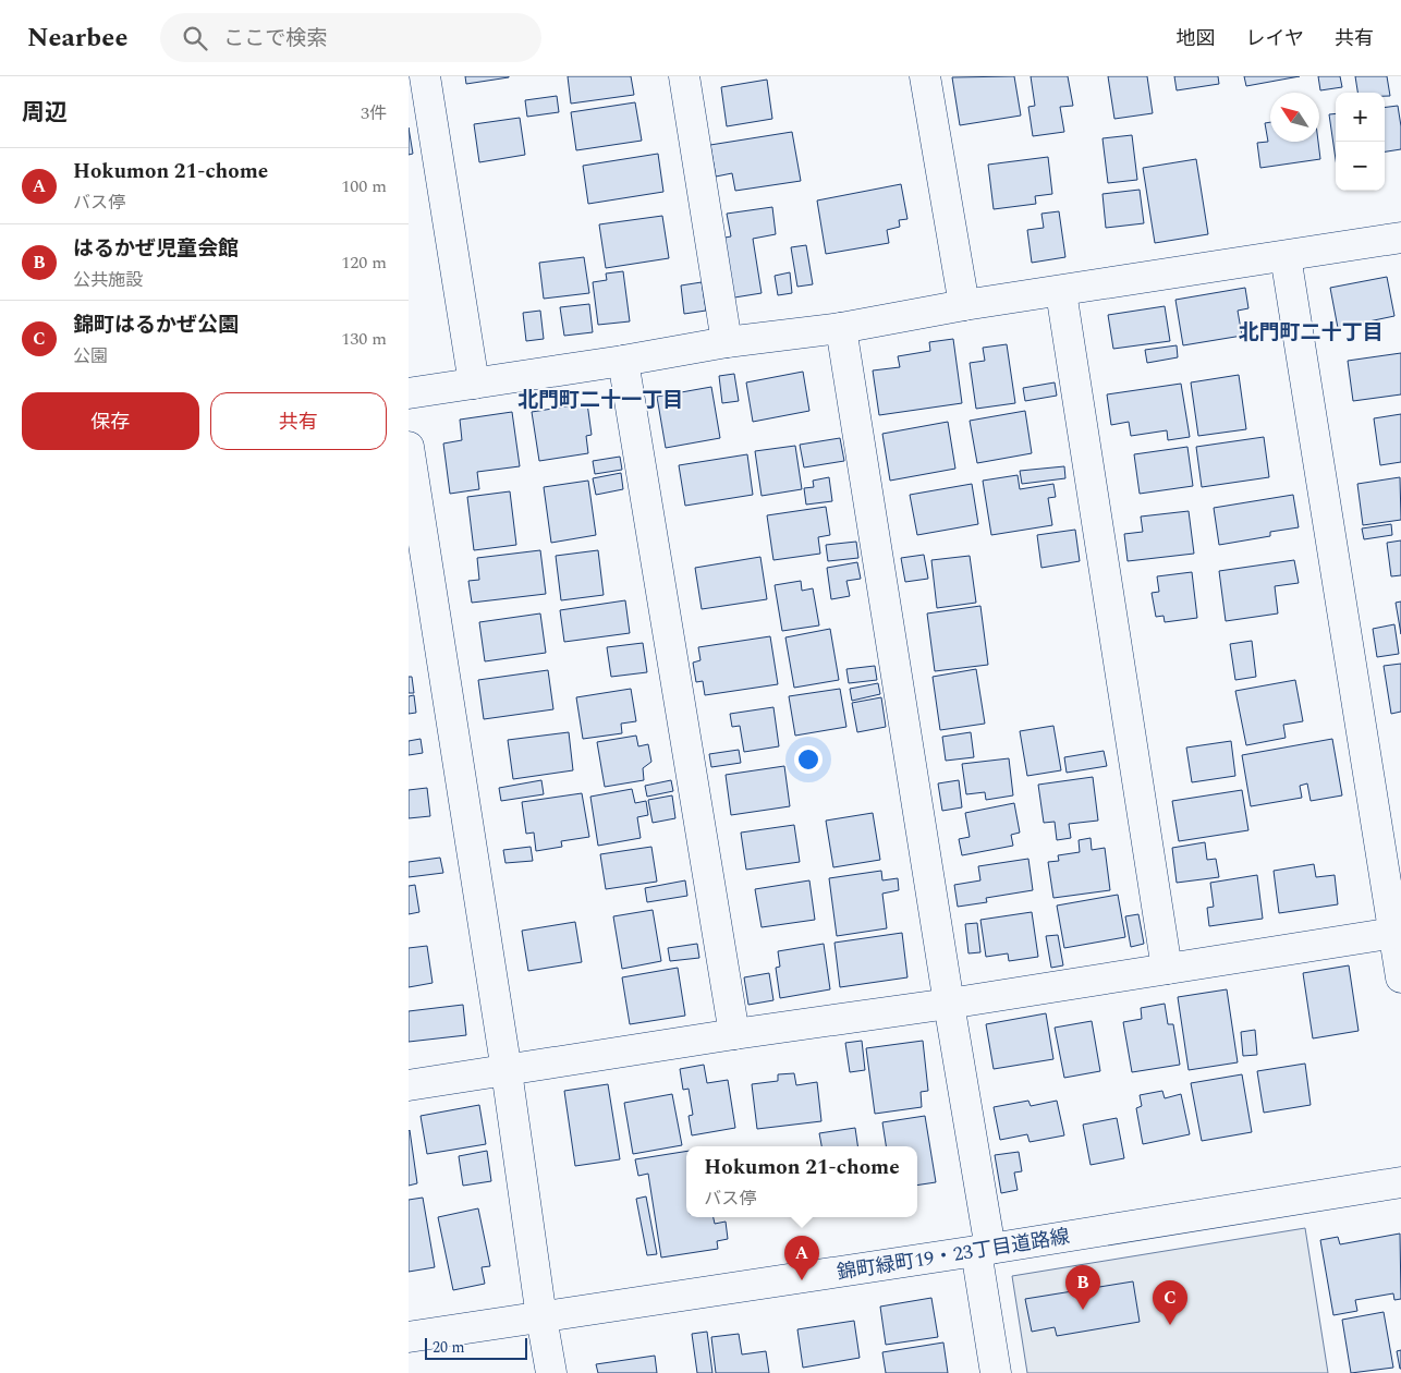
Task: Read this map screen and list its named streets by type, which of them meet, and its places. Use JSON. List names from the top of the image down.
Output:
{
  "streets": {
    "street": ["錦町緑町19・23丁目道路線"]
  },
  "districts": ["北門町二十丁目", "北門町二十一丁目"],
  "scale_bar": "20 m",
  "north": "top left",
  "page": {
    "header": "Nearbee",
    "search": "ここで検索",
    "nav": ["地図", "レイヤ", "共有"],
    "heading": ["周辺", "3件"],
    "map_buttons": ["+", "−"],
    "list": [
      {
        "mark": "A",
        "name": "Hokumon 21-chome",
        "note": "バス停",
        "value": "100 m"
      },
      {
        "mark": "B",
        "name": "はるかぜ児童会館",
        "note": "公共施設",
        "value": "120 m"
      },
      {
        "mark": "C",
        "name": "錦町はるかぜ公園",
        "note": "公園",
        "value": "130 m"
      }
    ],
    "buttons": ["保存", "共有"],
    "popup": ["Hokumon 21-chome", "バス停"],
    "pins": ["A", "B", "C"],
    "scale": "20 m"
  }
}
